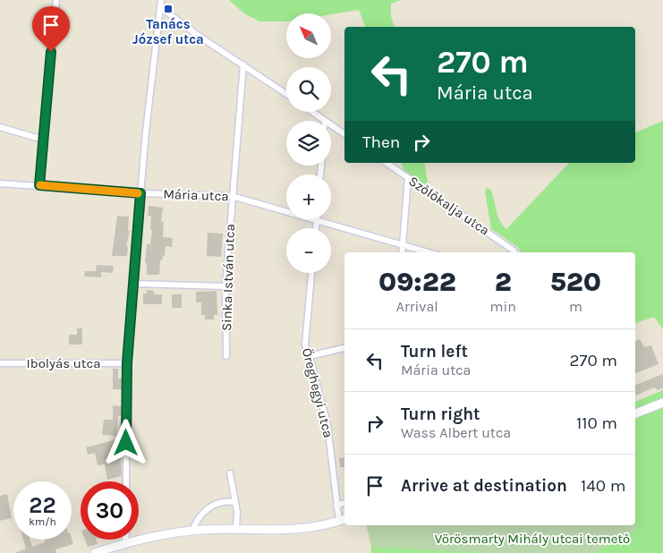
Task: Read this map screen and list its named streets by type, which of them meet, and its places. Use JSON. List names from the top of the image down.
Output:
{
  "streets": {
    "street": [
      "Mária utca",
      "Szőlőkalja utca",
      "Sinka István utca",
      "Ibolyás utca",
      "Öreghegyi utca"
    ]
  },
  "crossings": [
    ["Mária utca", "Sinka István utca"]
  ],
  "parks": ["Vörösmarty Mihály utcai temető"],
  "places": {
    "transit": ["Tanács József utca"]
  },
  "north": "top left",
  "page": {
    "map_buttons": ["+", "−"],
    "turn": ["270 m", "Mária utca"],
    "then": "Then",
    "eta": [
      "09:22",
      "Arrival",
      "2",
      "min",
      "520",
      "m"
    ],
    "list": [
      {
        "name": "Turn left",
        "note": "Mária utca",
        "value": "270 m"
      },
      {
        "name": "Turn right",
        "note": "Wass Albert utca",
        "value": "110 m"
      },
      {
        "name": "Arrive at destination",
        "value": "140 m"
      }
    ],
    "speed": "22 km/h",
    "limit": "30"
  }
}
